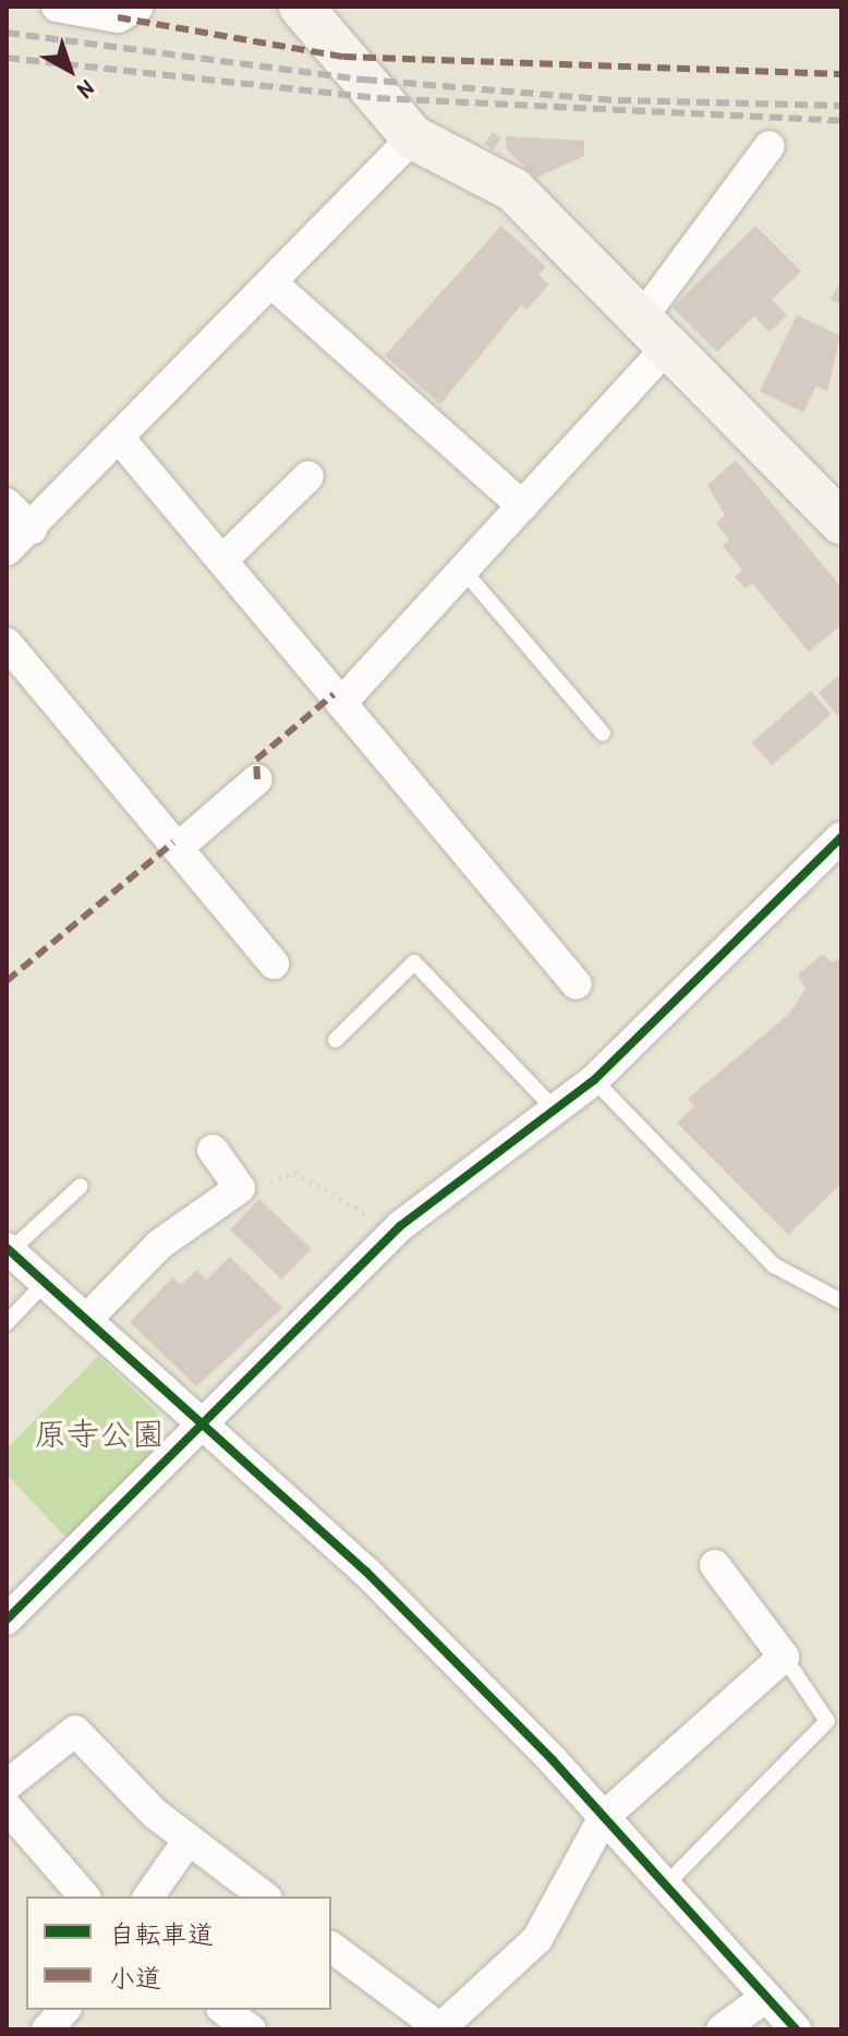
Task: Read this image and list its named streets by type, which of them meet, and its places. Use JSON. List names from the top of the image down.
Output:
{
  "parks": ["原寺公園"],
  "legend": ["自転車道", "小道"],
  "north": "bottom right"
}
